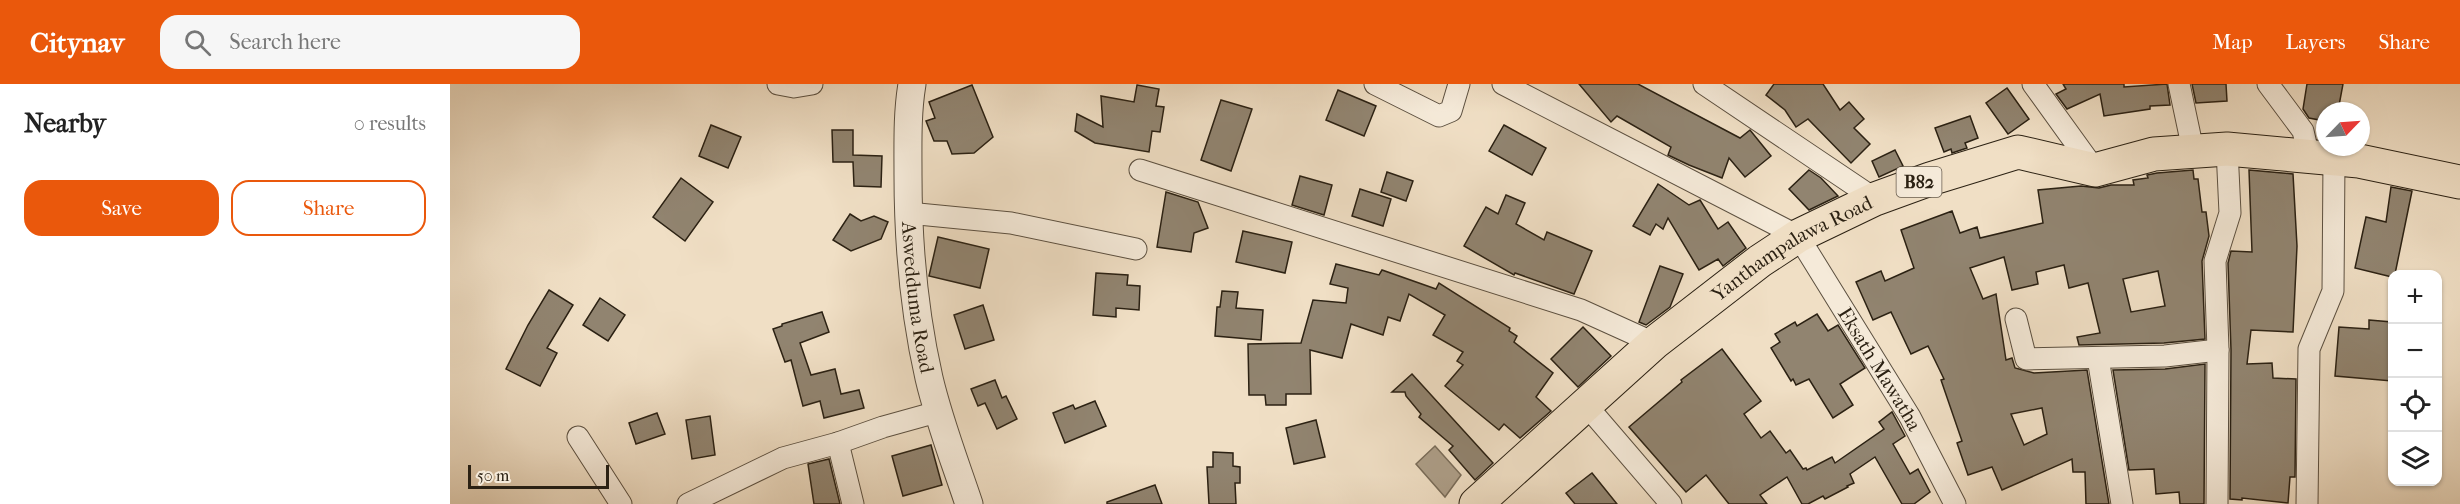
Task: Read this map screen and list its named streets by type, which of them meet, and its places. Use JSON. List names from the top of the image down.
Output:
{
  "streets": {
    "main road": ["B82", "Yanthampalawa Road"],
    "street": ["Aswedduma Road", "Eksath Mawatha"]
  },
  "crossings": [
    ["Yanthampalawa Road", "Eksath Mawatha"]
  ],
  "scale_bar": "50 m",
  "north": "top right",
  "page": {
    "header": "Citynav",
    "search": "Search here",
    "nav": ["Map", "Layers", "Share"],
    "heading": ["Nearby", "0 results"],
    "buttons": ["Save", "Share"],
    "map_buttons": ["+", "−"],
    "scale": "50 m"
  }
}
